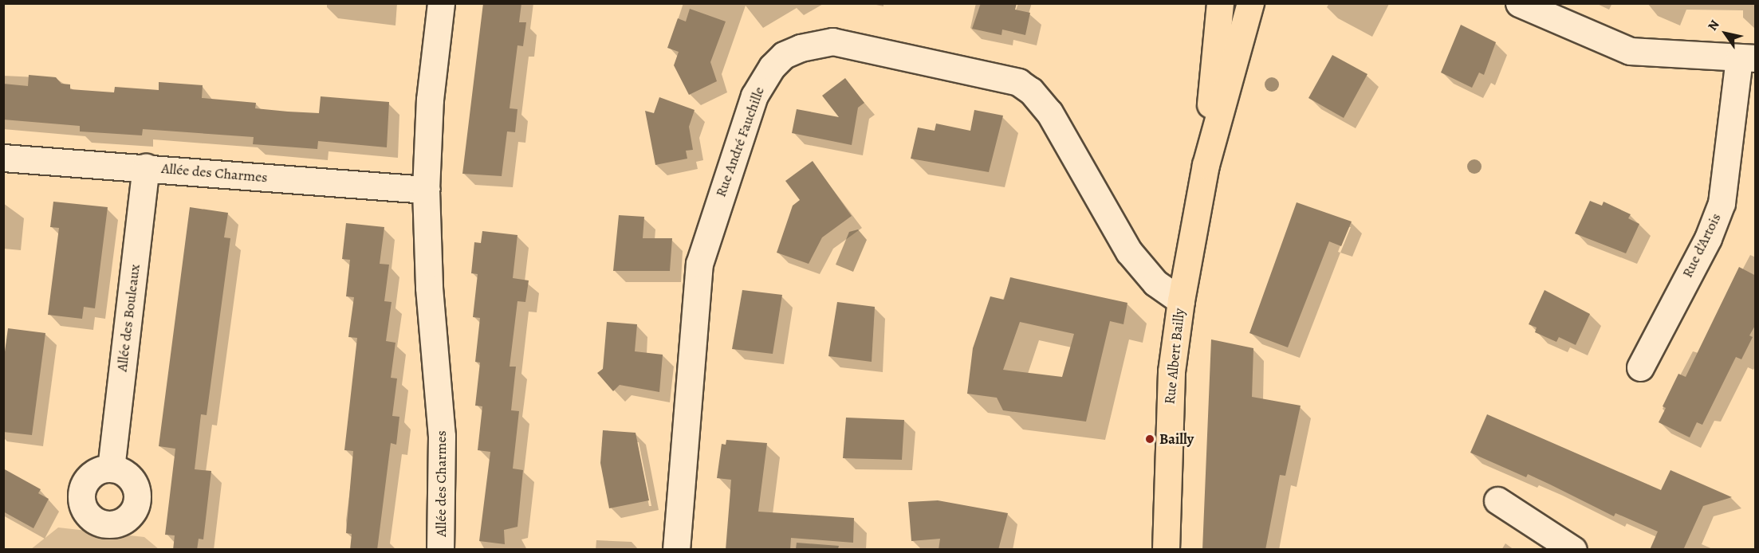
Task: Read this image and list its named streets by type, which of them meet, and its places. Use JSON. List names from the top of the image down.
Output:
{
  "streets": {
    "main road": ["Rue Albert Bailly"],
    "street": [
      "Rue André Fauchille",
      "Allée des Charmes",
      "Rue d'Artois",
      "Allée des Bouleaux"
    ]
  },
  "crossings": [
    ["Rue André Fauchille", "Rue Albert Bailly"],
    ["Allée des Charmes", "Allée des Bouleaux"]
  ],
  "places": ["Bailly"],
  "north": "top left"
}
